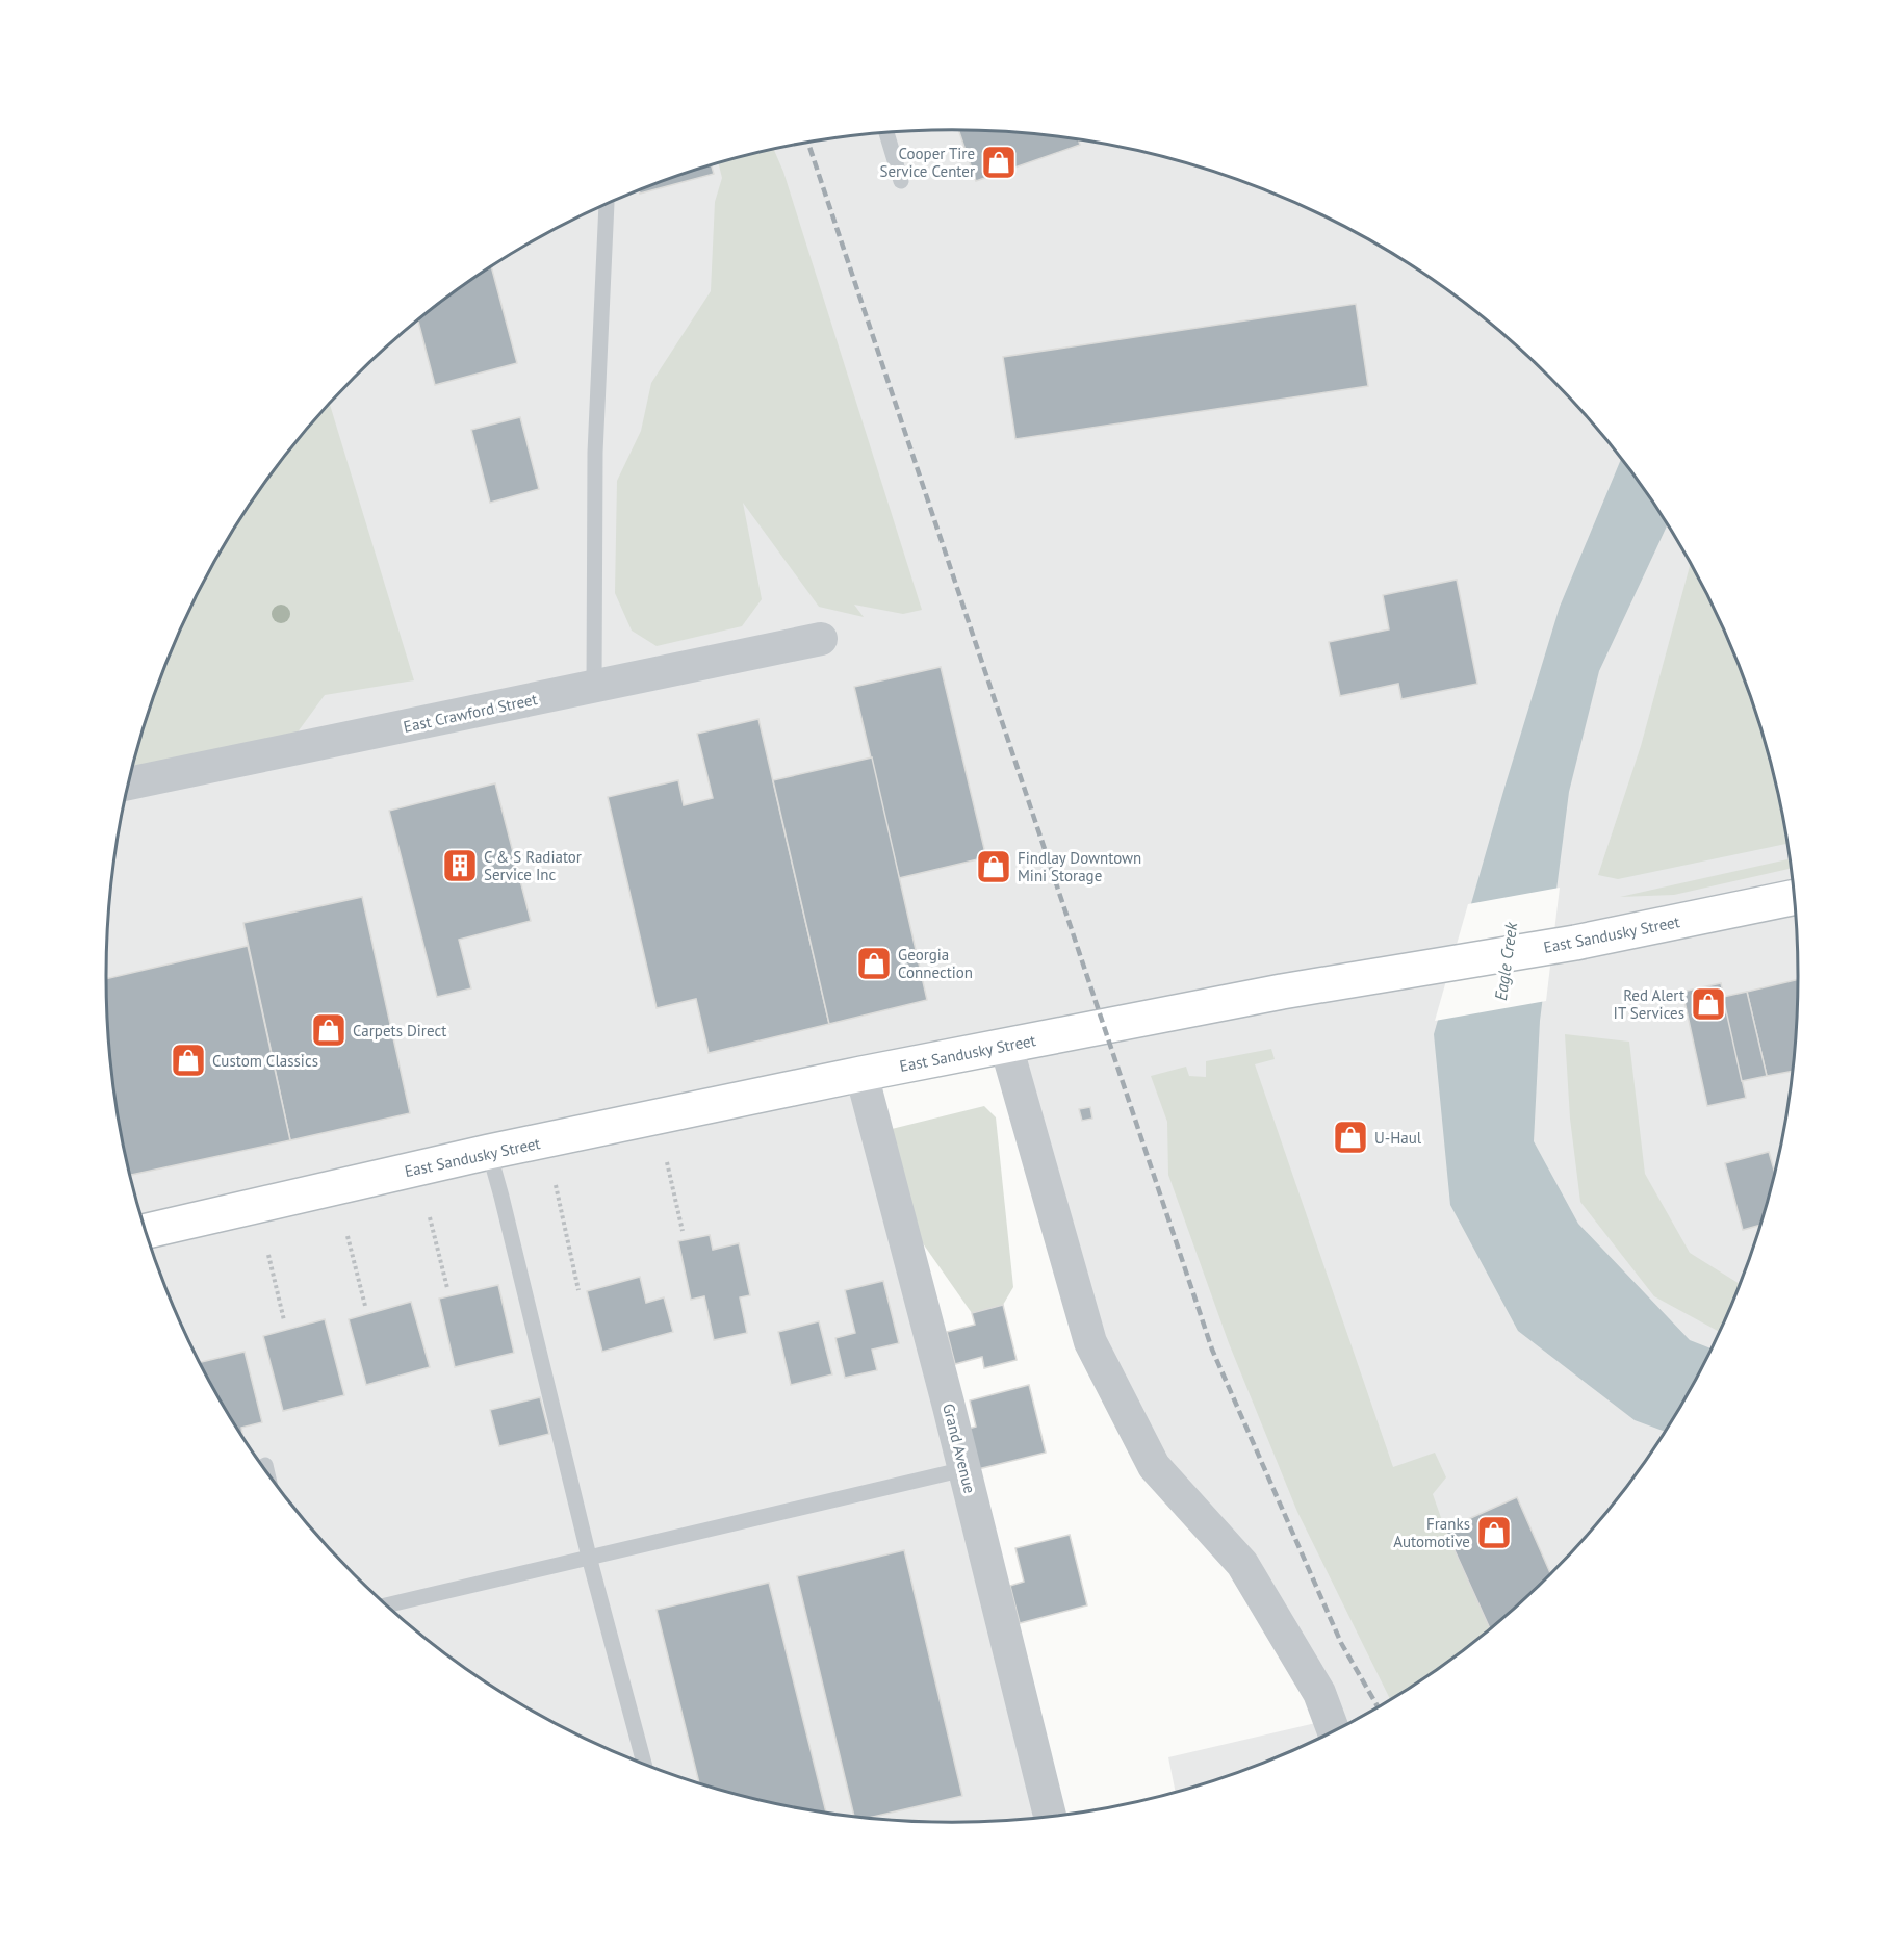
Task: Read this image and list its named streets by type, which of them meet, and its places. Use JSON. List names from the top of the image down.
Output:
{
  "streets": {
    "main road": ["East Sandusky Street"],
    "street": ["East Crawford Street", "Grand Avenue"]
  },
  "crossings": [
    ["East Sandusky Street", "Grand Avenue"]
  ],
  "water": ["Eagle Creek"],
  "places": {
    "shop": [
      "Cooper Tire Service Center",
      "Findlay Downtown Mini Storage",
      "Georgia Connection",
      "Red Alert IT Services",
      "Carpets Direct",
      "Custom Classics",
      "U-Haul",
      "Franks Automotive"
    ],
    "building": ["C & S Radiator Service Inc"]
  }
}
